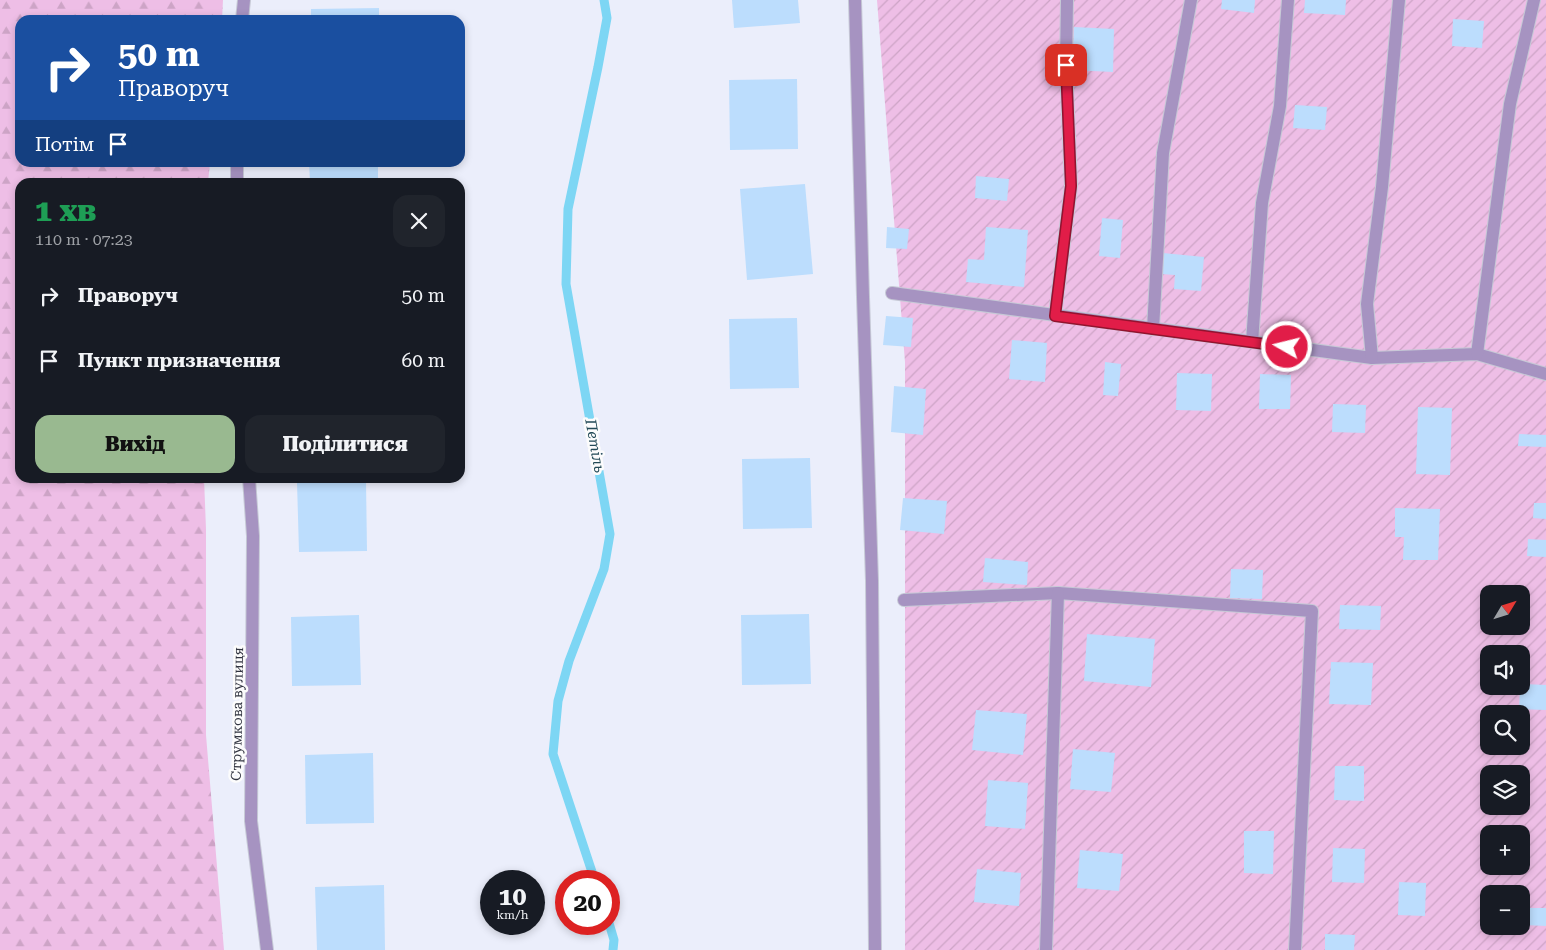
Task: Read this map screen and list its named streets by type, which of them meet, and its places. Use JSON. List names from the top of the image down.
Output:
{
  "streets": {
    "street": ["Струмкова вулиця"]
  },
  "water": ["Петіль"],
  "north": "top right",
  "page": {
    "turn": ["50 m", "Праворуч"],
    "then": "Потім",
    "heading": ["1 хв", "110 m · 07:23"],
    "list": [
      {
        "name": "Праворуч",
        "value": "50 m"
      },
      {
        "name": "Пункт призначення",
        "value": "60 m"
      }
    ],
    "buttons": ["Вихід", "Поділитися"],
    "map_buttons": ["+", "−"],
    "speed": "10 km/h",
    "limit": "20"
  }
}
